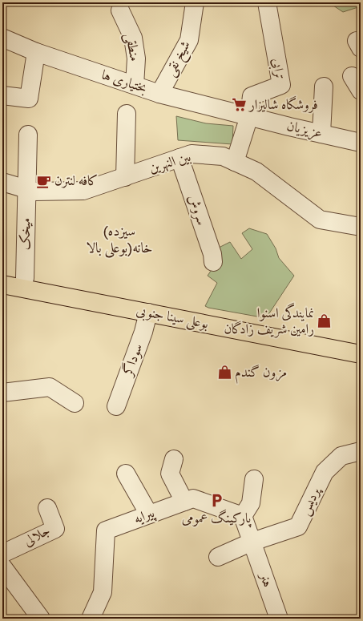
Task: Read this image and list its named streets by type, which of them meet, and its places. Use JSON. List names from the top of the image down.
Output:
{
  "streets": {
    "main road": ["بوعلی سینا جنوبی"],
    "street": [
      "منطقی",
      "شیخ نقی",
      "ترابی",
      "بختیاری ها",
      "عزیزیان",
      "بین النهرین",
      "سروش",
      "میخک",
      "سوداگر",
      "پردیس",
      "پیرایه",
      "جلالی",
      "هنر"
    ]
  },
  "crossings": [
    ["منطقی", "بختیاری ها"],
    ["شیخ نقی", "بختیاری ها"],
    ["ترابی", "بختیاری ها"],
    ["ترابی", "عزیزیان"],
    ["بختیاری ها", "عزیزیان"],
    ["بین النهرین", "سروش"],
    ["بین النهرین", "میخک"],
    ["میخک", "بوعلی سینا جنوبی"],
    ["بوعلی سینا جنوبی", "سوداگر"],
    ["پردیس", "هنر"]
  ],
  "districts": ["(سیزده خانه(بوعلی بالا"],
  "places": {
    "supermarket": ["فروشگاه شالیزار"],
    "cafe": ["کافه لنترن"],
    "shop": ["نمایندگی اسنوا رامین شریف زادگان", "مزون گندم"],
    "parking": ["پارکینگ عمومی"]
  }
}
